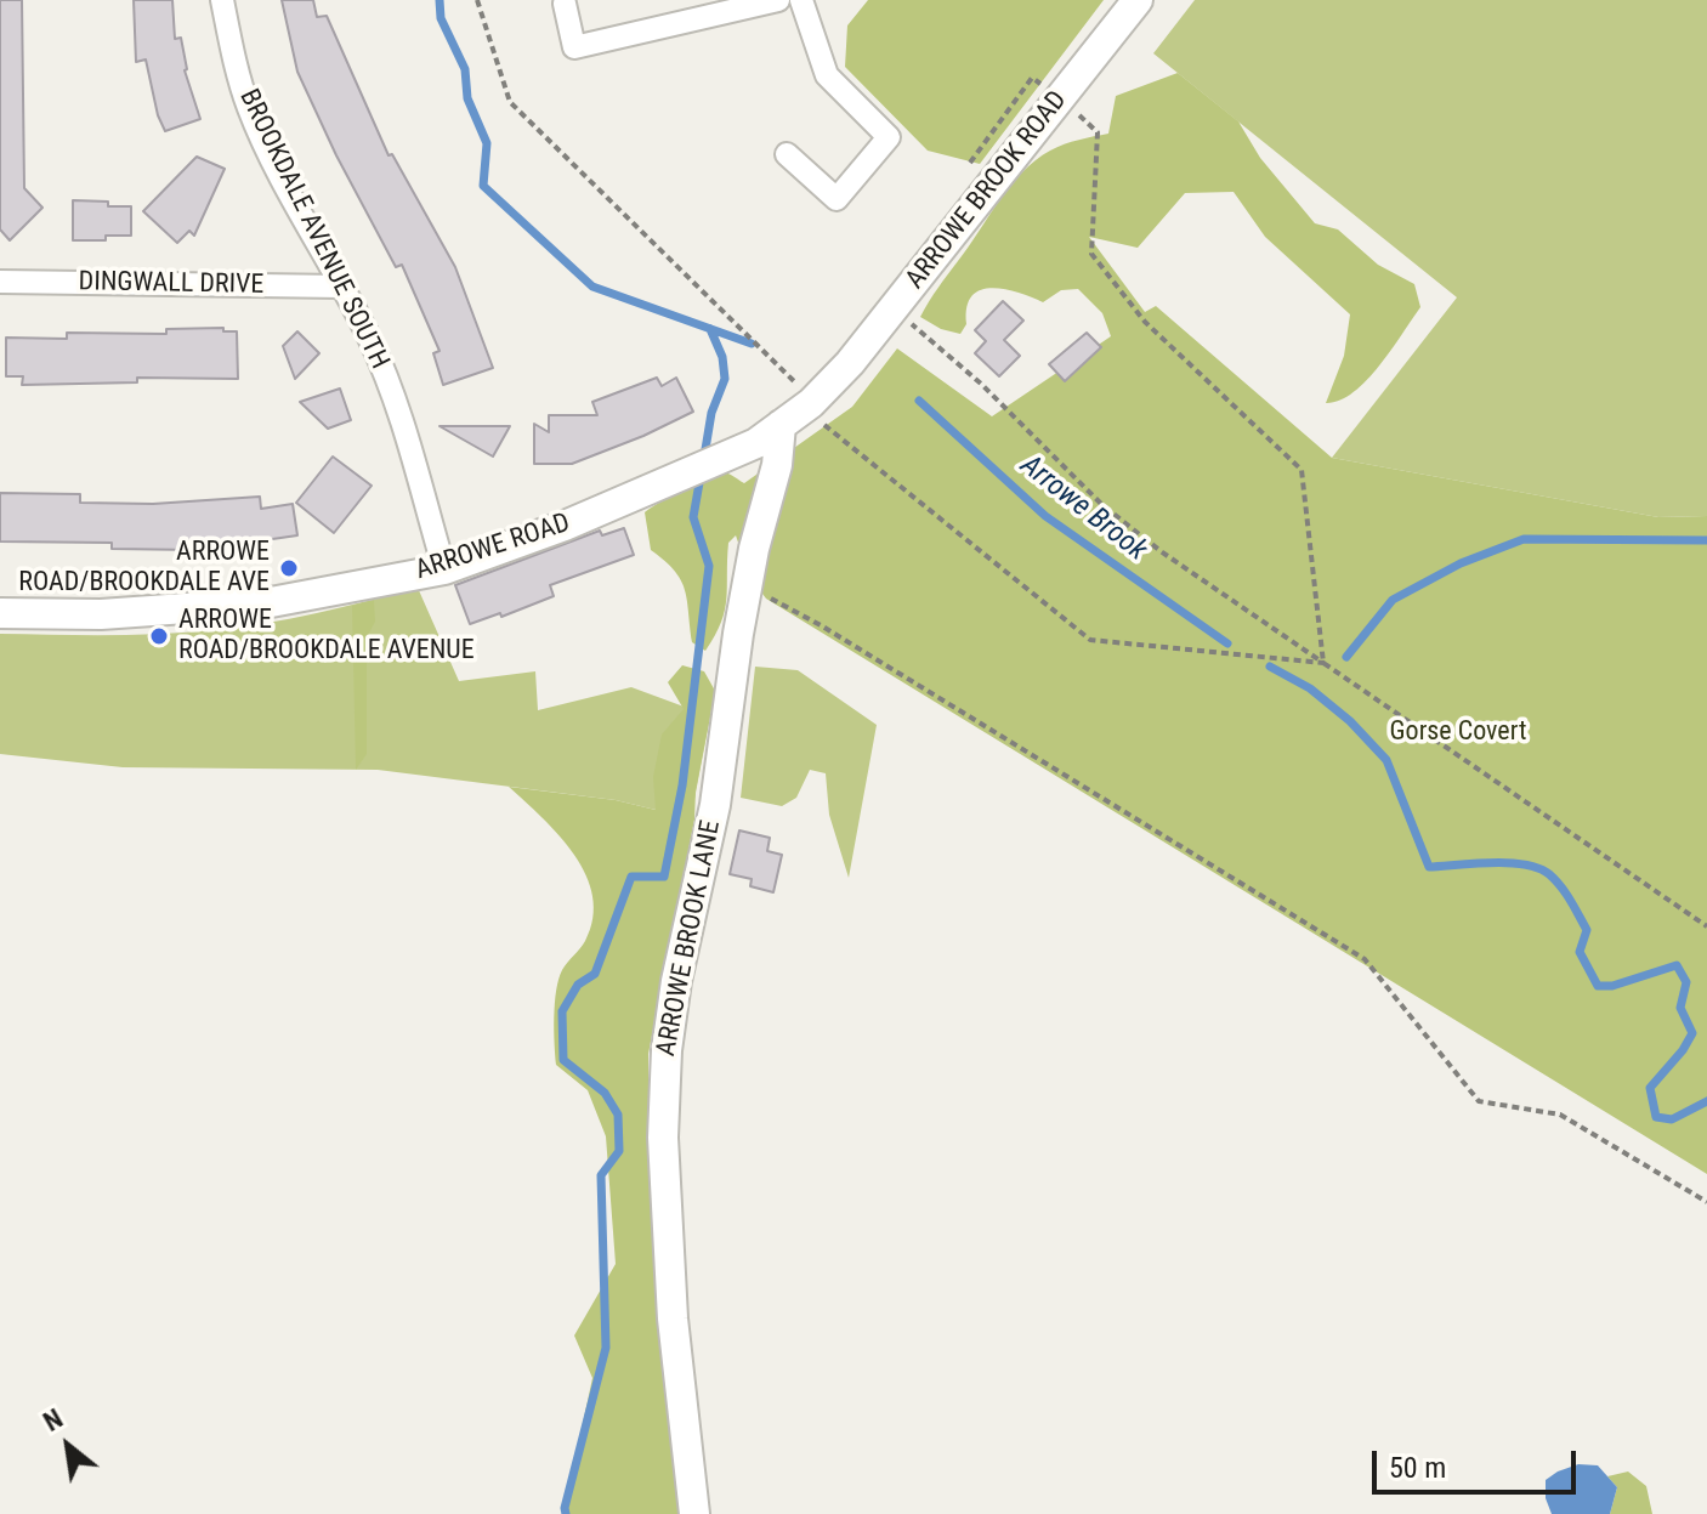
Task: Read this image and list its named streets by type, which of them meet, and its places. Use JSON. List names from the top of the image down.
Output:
{
  "streets": {
    "street": [
      "ARROWE BROOK ROAD",
      "BROOKDALE AVENUE SOUTH",
      "DINGWALL DRIVE",
      "ARROWE ROAD",
      "ARROWE BROOK LANE"
    ]
  },
  "crossings": [
    ["ARROWE BROOK ROAD", "ARROWE ROAD"],
    ["BROOKDALE AVENUE SOUTH", "DINGWALL DRIVE"],
    ["BROOKDALE AVENUE SOUTH", "ARROWE ROAD"],
    ["ARROWE ROAD", "ARROWE BROOK LANE"]
  ],
  "water": ["Arrowe Brook"],
  "parks": ["Gorse Covert"],
  "places": ["ARROWE ROAD/BROOKDALE AVE", "ARROWE ROAD/BROOKDALE AVENUE"],
  "scale_bar": "50 m",
  "north": "top left"
}
